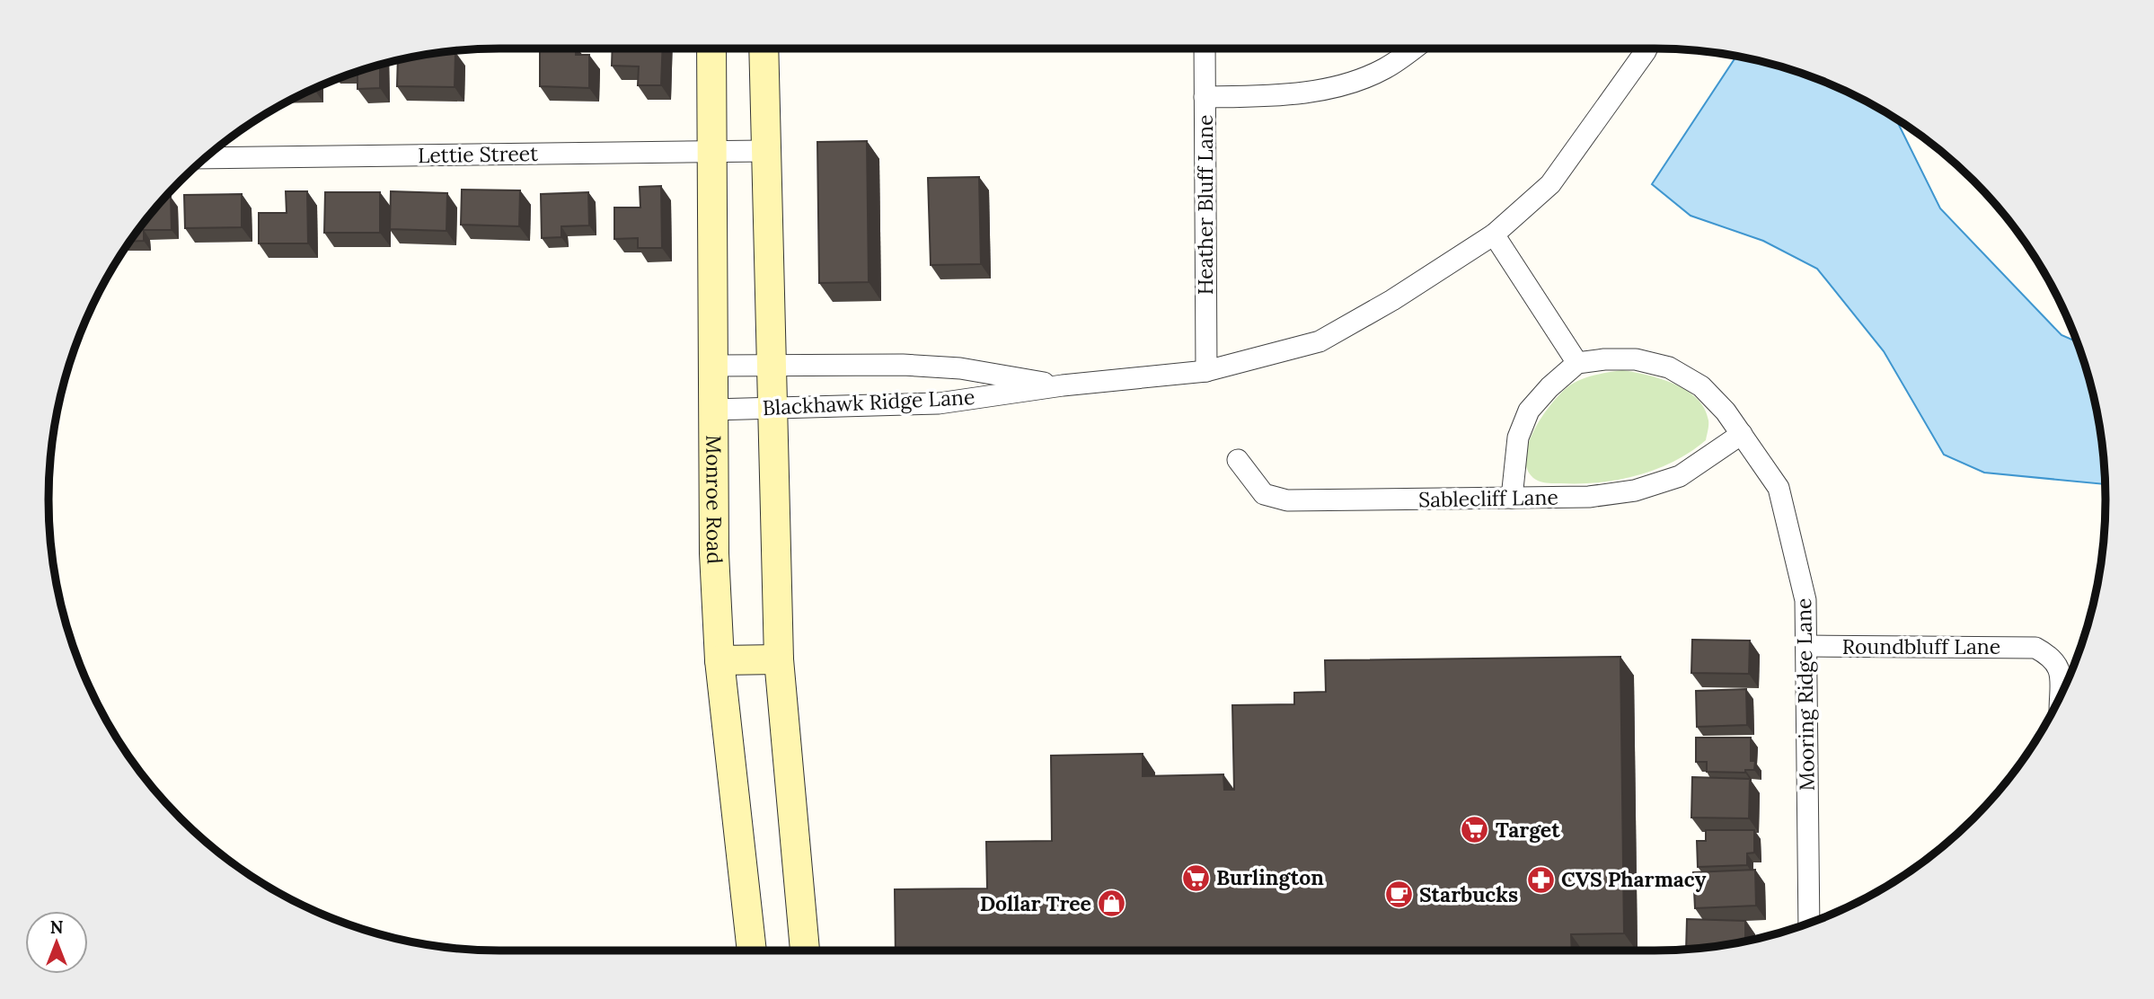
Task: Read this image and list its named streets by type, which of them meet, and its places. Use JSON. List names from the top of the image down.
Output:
{
  "streets": {
    "main road": ["Monroe Road"],
    "street": [
      "Lettie Street",
      "Heather Bluff Lane",
      "Blackhawk Ridge Lane",
      "Sablecliff Lane",
      "Roundbluff Lane",
      "Mooring Ridge Lane"
    ]
  },
  "crossings": [
    ["Lettie Street", "Monroe Road"],
    ["Heather Bluff Lane", "Blackhawk Ridge Lane"],
    ["Blackhawk Ridge Lane", "Monroe Road"],
    ["Sablecliff Lane", "Mooring Ridge Lane"],
    ["Roundbluff Lane", "Mooring Ridge Lane"]
  ],
  "places": {
    "supermarket": ["Target", "Burlington"],
    "pharmacy": ["CVS Pharmacy"],
    "cafe": ["Starbucks"],
    "shop": ["Dollar Tree"]
  },
  "north": "top"
}
